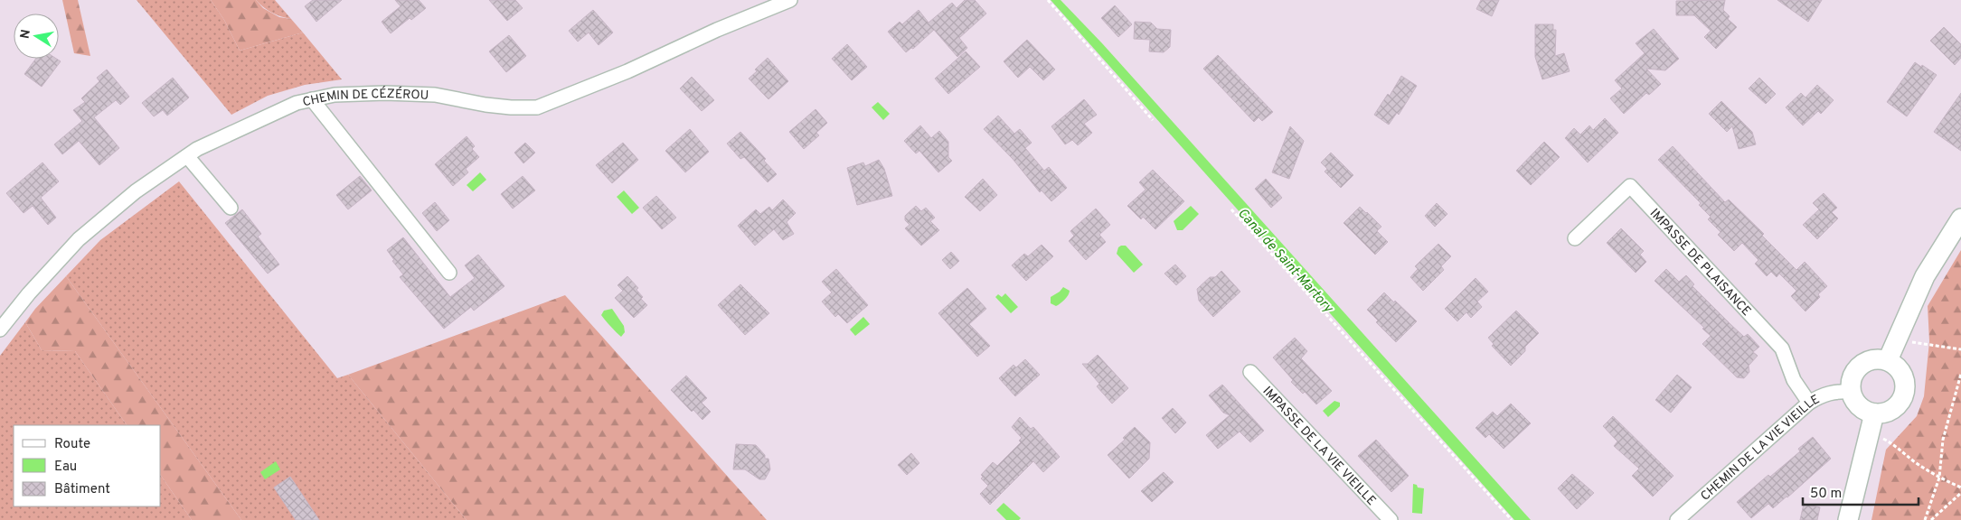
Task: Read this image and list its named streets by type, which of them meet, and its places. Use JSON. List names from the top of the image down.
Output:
{
  "streets": {
    "street": [
      "CHEMIN DE CÉZÉROU",
      "IMPASSE DE PLAISANCE",
      "IMPASSE DE LA VIE VIEILLE",
      "CHEMIN DE LA VIE VIEILLE"
    ]
  },
  "crossings": [
    ["IMPASSE DE PLAISANCE", "CHEMIN DE LA VIE VIEILLE"]
  ],
  "water": ["Canal de Saint-Martory"],
  "legend": ["Route", "Eau", "Bâtiment"],
  "scale_bar": "50 m",
  "north": "left"
}
